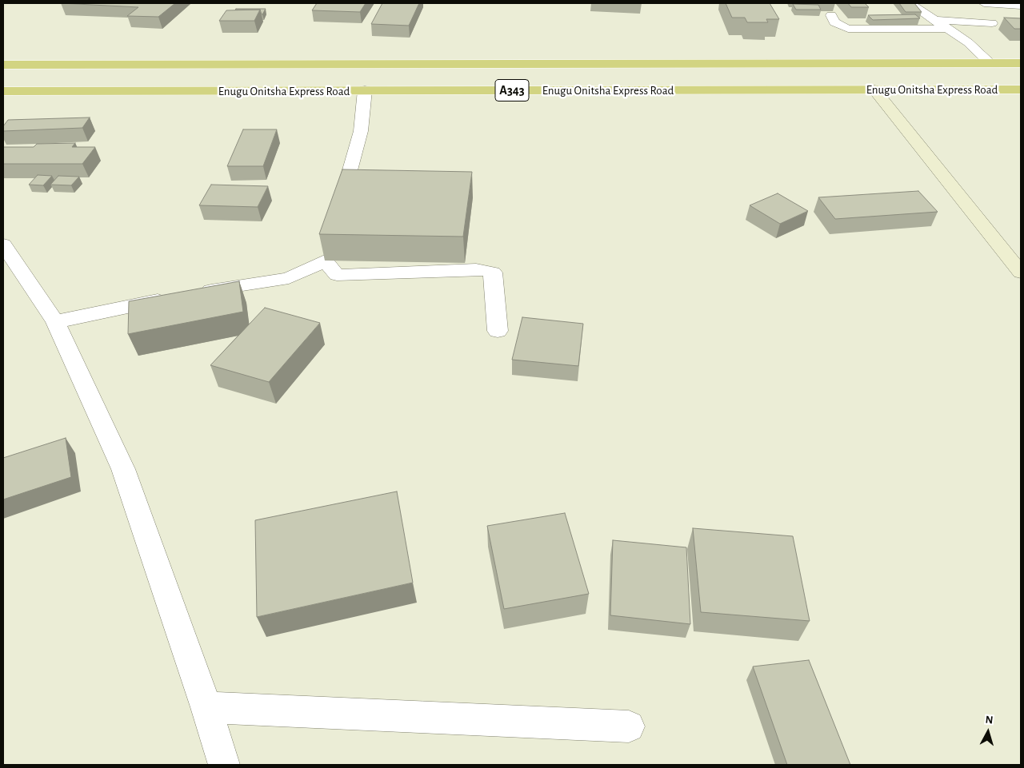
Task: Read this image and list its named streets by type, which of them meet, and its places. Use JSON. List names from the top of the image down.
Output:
{
  "streets": {
    "highway": ["Enugu Onitsha Express Road", "A343"]
  },
  "north": "top"
}
